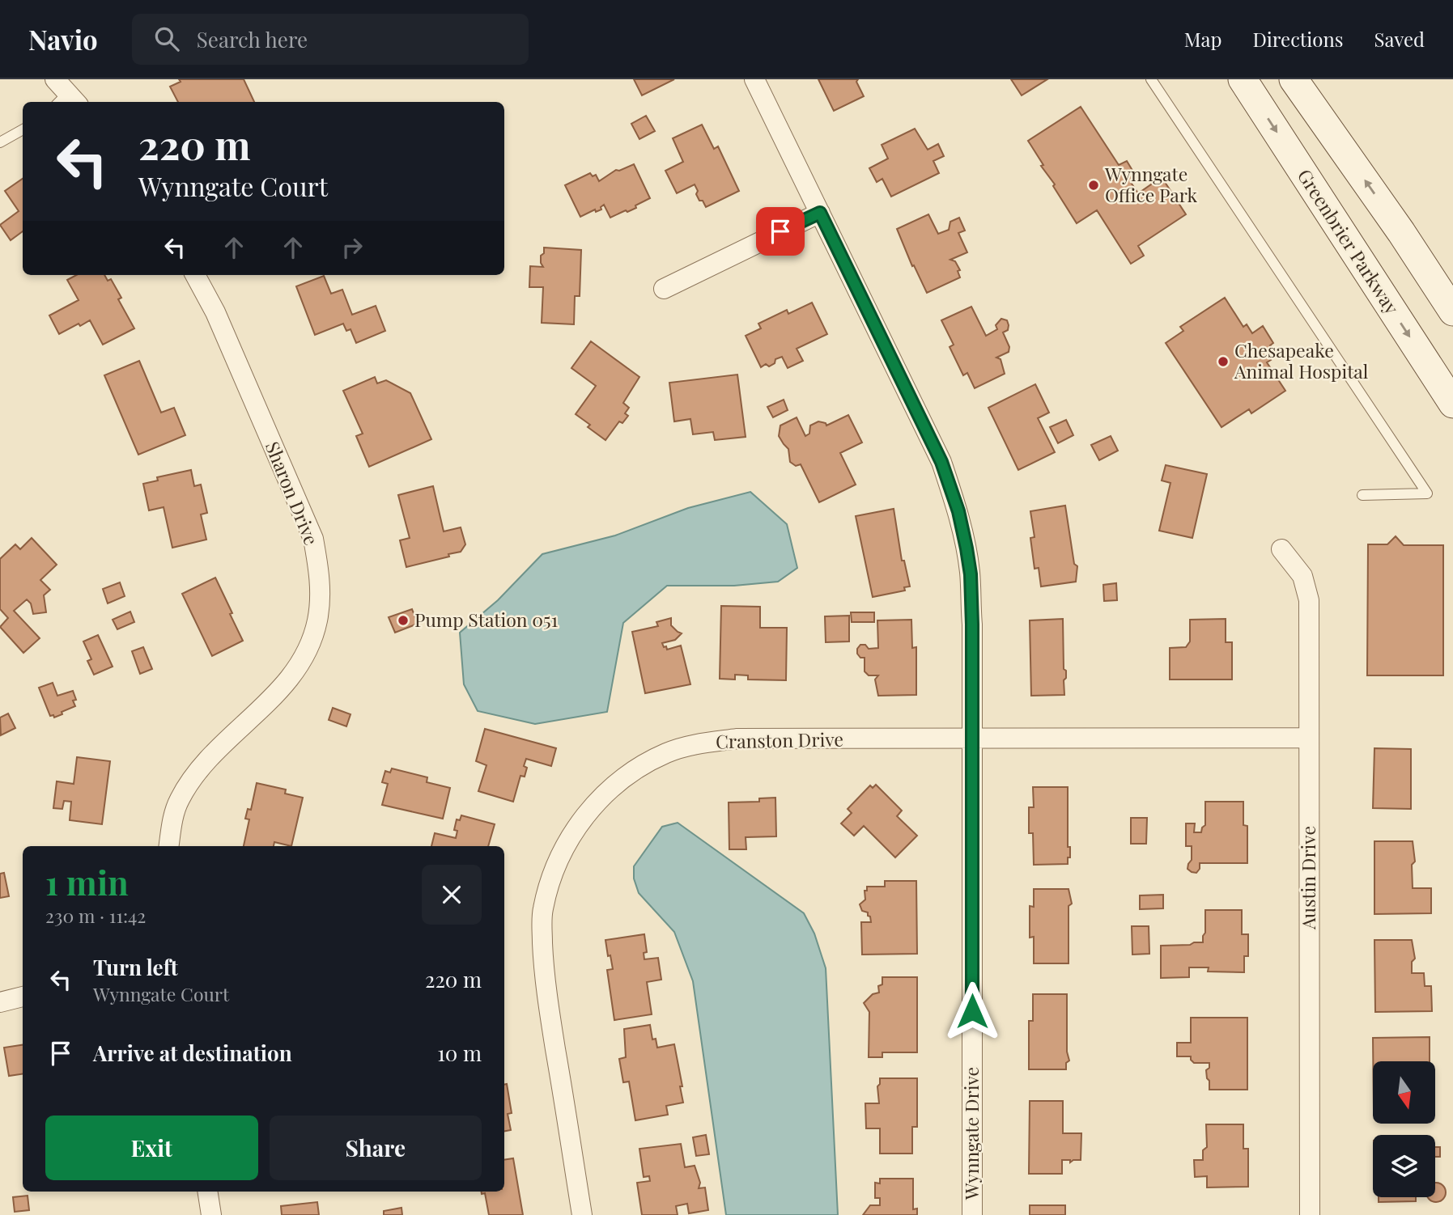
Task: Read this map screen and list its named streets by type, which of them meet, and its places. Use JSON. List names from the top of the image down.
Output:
{
  "streets": {
    "main road": ["Greenbrier Parkway"],
    "street": [
      "Sharon Drive",
      "Cranston Drive",
      "Austin Drive",
      "Wynngate Drive"
    ]
  },
  "crossings": [
    ["Cranston Drive", "Austin Drive"],
    ["Cranston Drive", "Wynngate Drive"]
  ],
  "places": ["Wynngate Office Park", "Chesapeake Animal Hospital", "Pump Station 051"],
  "north": "bottom",
  "page": {
    "header": "Navio",
    "search": "Search here",
    "nav": ["Map", "Directions", "Saved"],
    "turn": ["220 m", "Wynngate Court"],
    "heading": ["1 min", "230 m · 11:42"],
    "list": [
      {
        "name": "Turn left",
        "note": "Wynngate Court",
        "value": "220 m"
      },
      {
        "name": "Arrive at destination",
        "value": "10 m"
      }
    ],
    "buttons": ["Exit", "Share"]
  }
}
